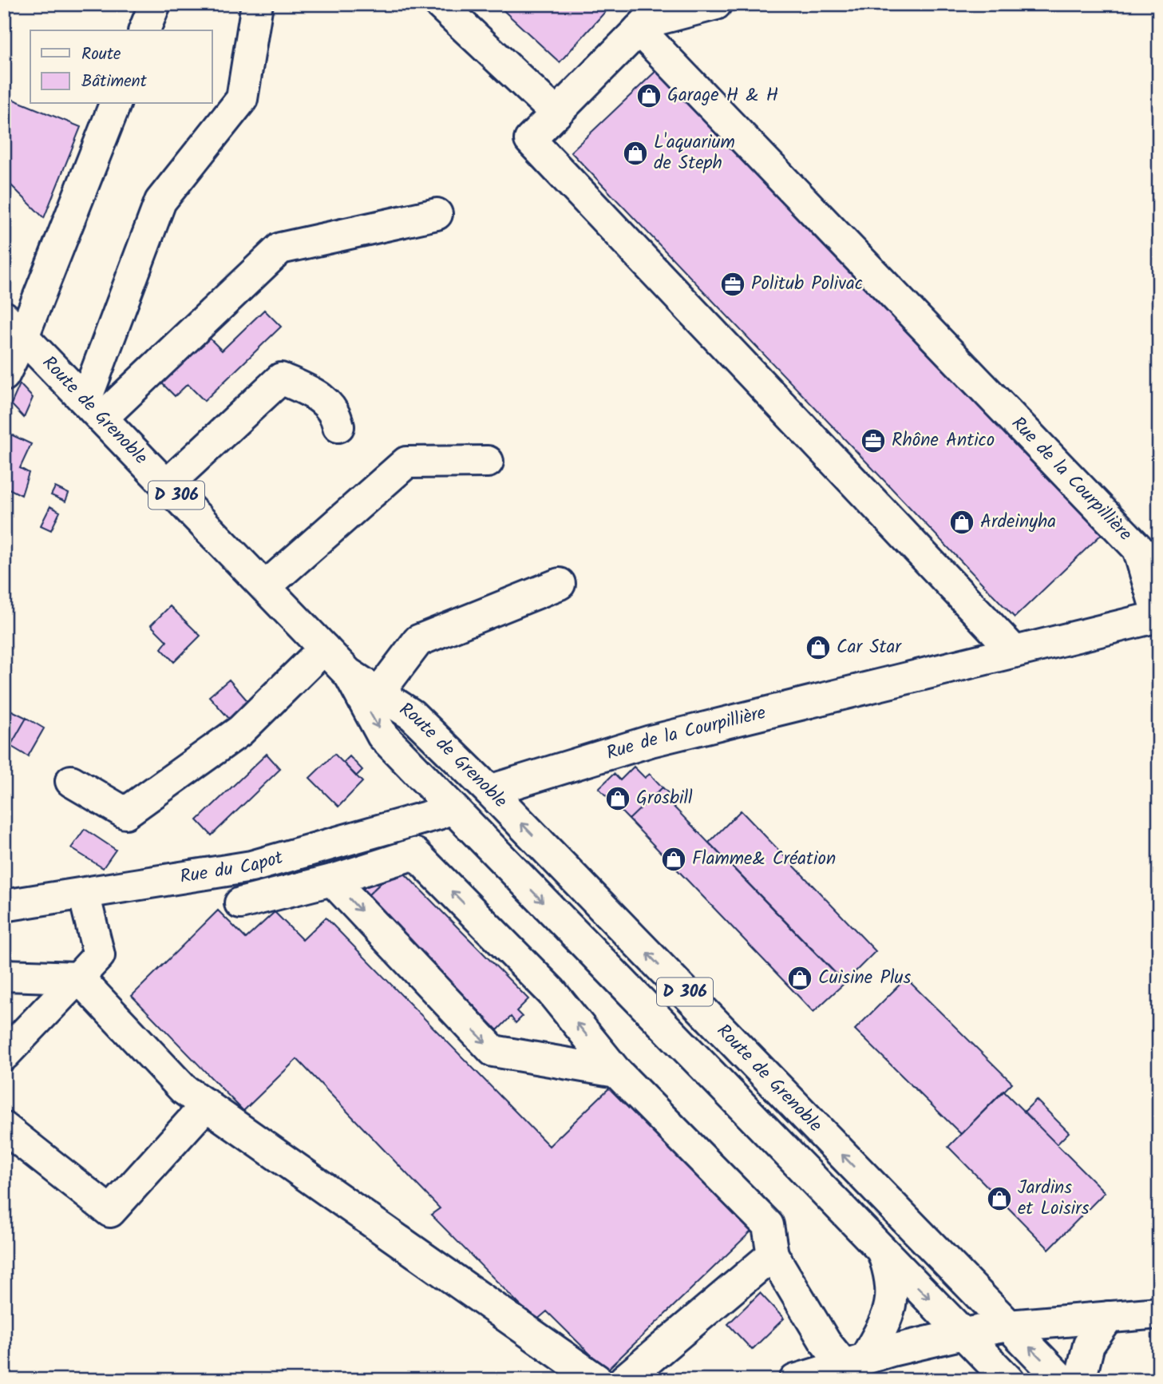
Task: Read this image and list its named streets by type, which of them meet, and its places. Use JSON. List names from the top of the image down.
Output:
{
  "streets": {
    "main road": [
      "Route de Grenoble",
      "Rue de la Courpillière",
      "D 306",
      "Rue du Capot"
    ]
  },
  "crossings": [
    ["Route de Grenoble", "Rue de la Courpillière"],
    ["Route de Grenoble", "Rue du Capot"]
  ],
  "places": {
    "shop": [
      "Garage H & H",
      "L'aquarium de Steph",
      "Ardeinyha",
      "Car Star",
      "Grosbill",
      "Flamme& Création",
      "Cuisine Plus",
      "Jardins et Loisirs"
    ],
    "office": ["Politub Polivac", "Rhône Antico"]
  },
  "legend": ["Route", "Bâtiment"]
}
